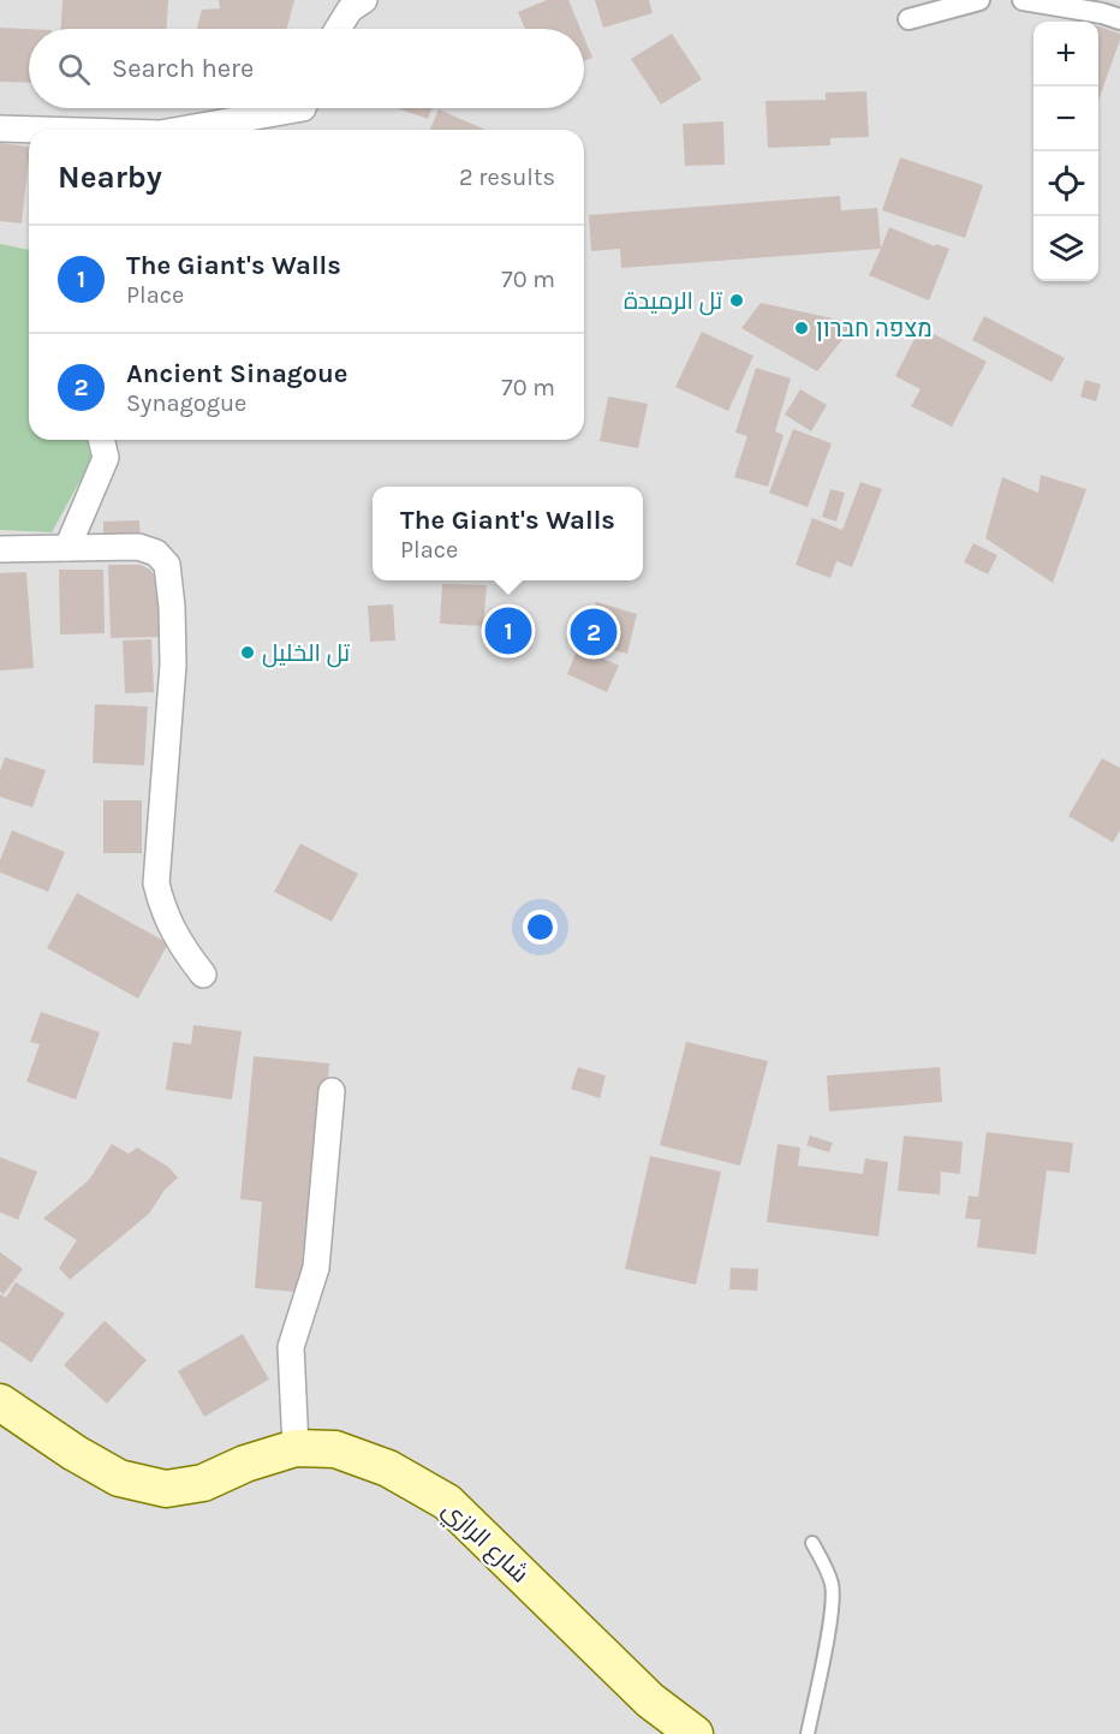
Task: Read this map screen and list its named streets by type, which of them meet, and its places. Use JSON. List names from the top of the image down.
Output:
{
  "streets": {
    "main road": ["شارع الرازي"]
  },
  "places": ["تل الرميدة", "מצפה חברון", "تل الخليل"],
  "page": {
    "map_buttons": ["+", "−"],
    "search": "Search here",
    "heading": ["Nearby", "2 results"],
    "list": [
      {
        "mark": "1",
        "name": "The Giant's Walls",
        "note": "Place",
        "value": "70 m"
      },
      {
        "mark": "2",
        "name": "Ancient Sinagoue",
        "note": "Synagogue",
        "value": "70 m"
      }
    ],
    "popup": ["The Giant's Walls", "Place"],
    "pins": ["1", "2"]
  }
}
